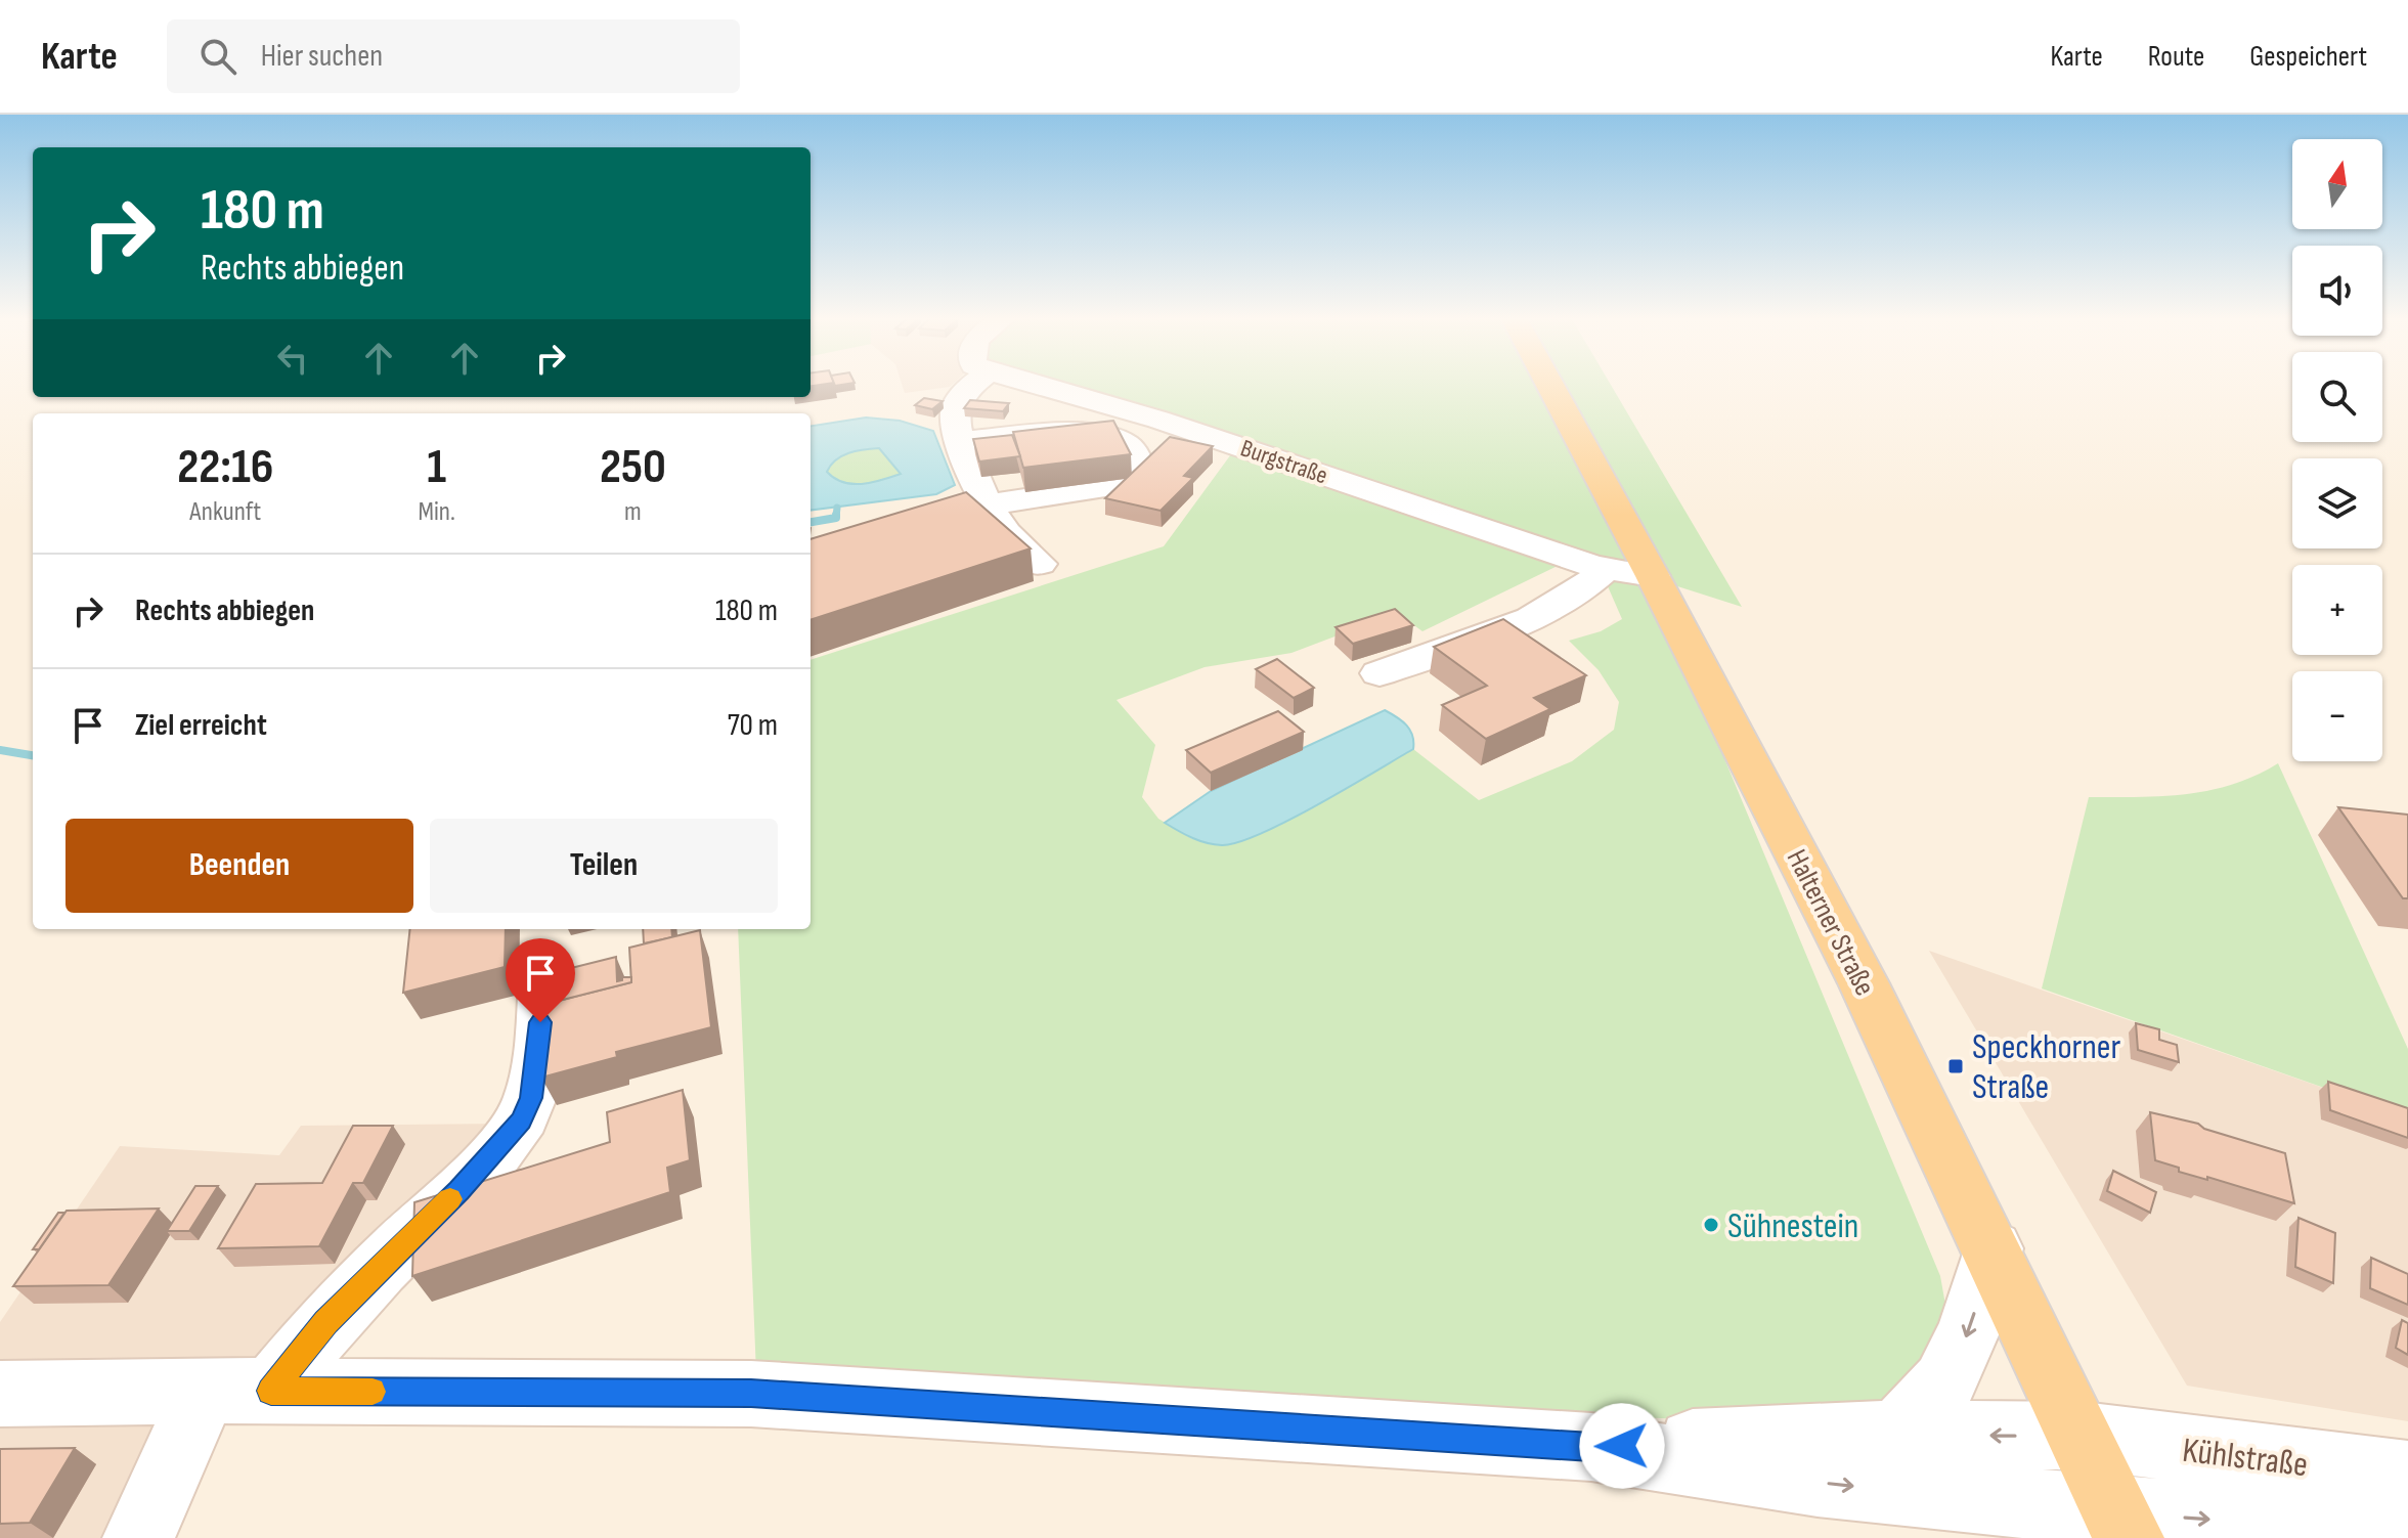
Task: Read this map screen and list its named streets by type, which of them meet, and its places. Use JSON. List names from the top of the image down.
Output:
{
  "streets": {
    "main road": ["Halterner Straße"],
    "street": ["Burgstraße", "Kühlstraße"]
  },
  "crossings": [
    ["Burgstraße", "Halterner Straße"],
    ["Halterner Straße", "Kühlstraße"]
  ],
  "places": {
    "transit": ["Speckhorner Straße"],
    "other": ["Sühnestein"]
  },
  "north": "top",
  "page": {
    "header": "Karte",
    "search": "Hier suchen",
    "nav": ["Karte", "Route", "Gespeichert"],
    "map_buttons": ["+", "−"],
    "turn": ["180 m", "Rechts abbiegen"],
    "eta": [
      "22:16",
      "Ankunft",
      "1",
      "Min.",
      "250",
      "m"
    ],
    "list": [
      {
        "name": "Rechts abbiegen",
        "value": "180 m"
      },
      {
        "name": "Ziel erreicht",
        "value": "70 m"
      }
    ],
    "buttons": ["Beenden", "Teilen"]
  }
}
